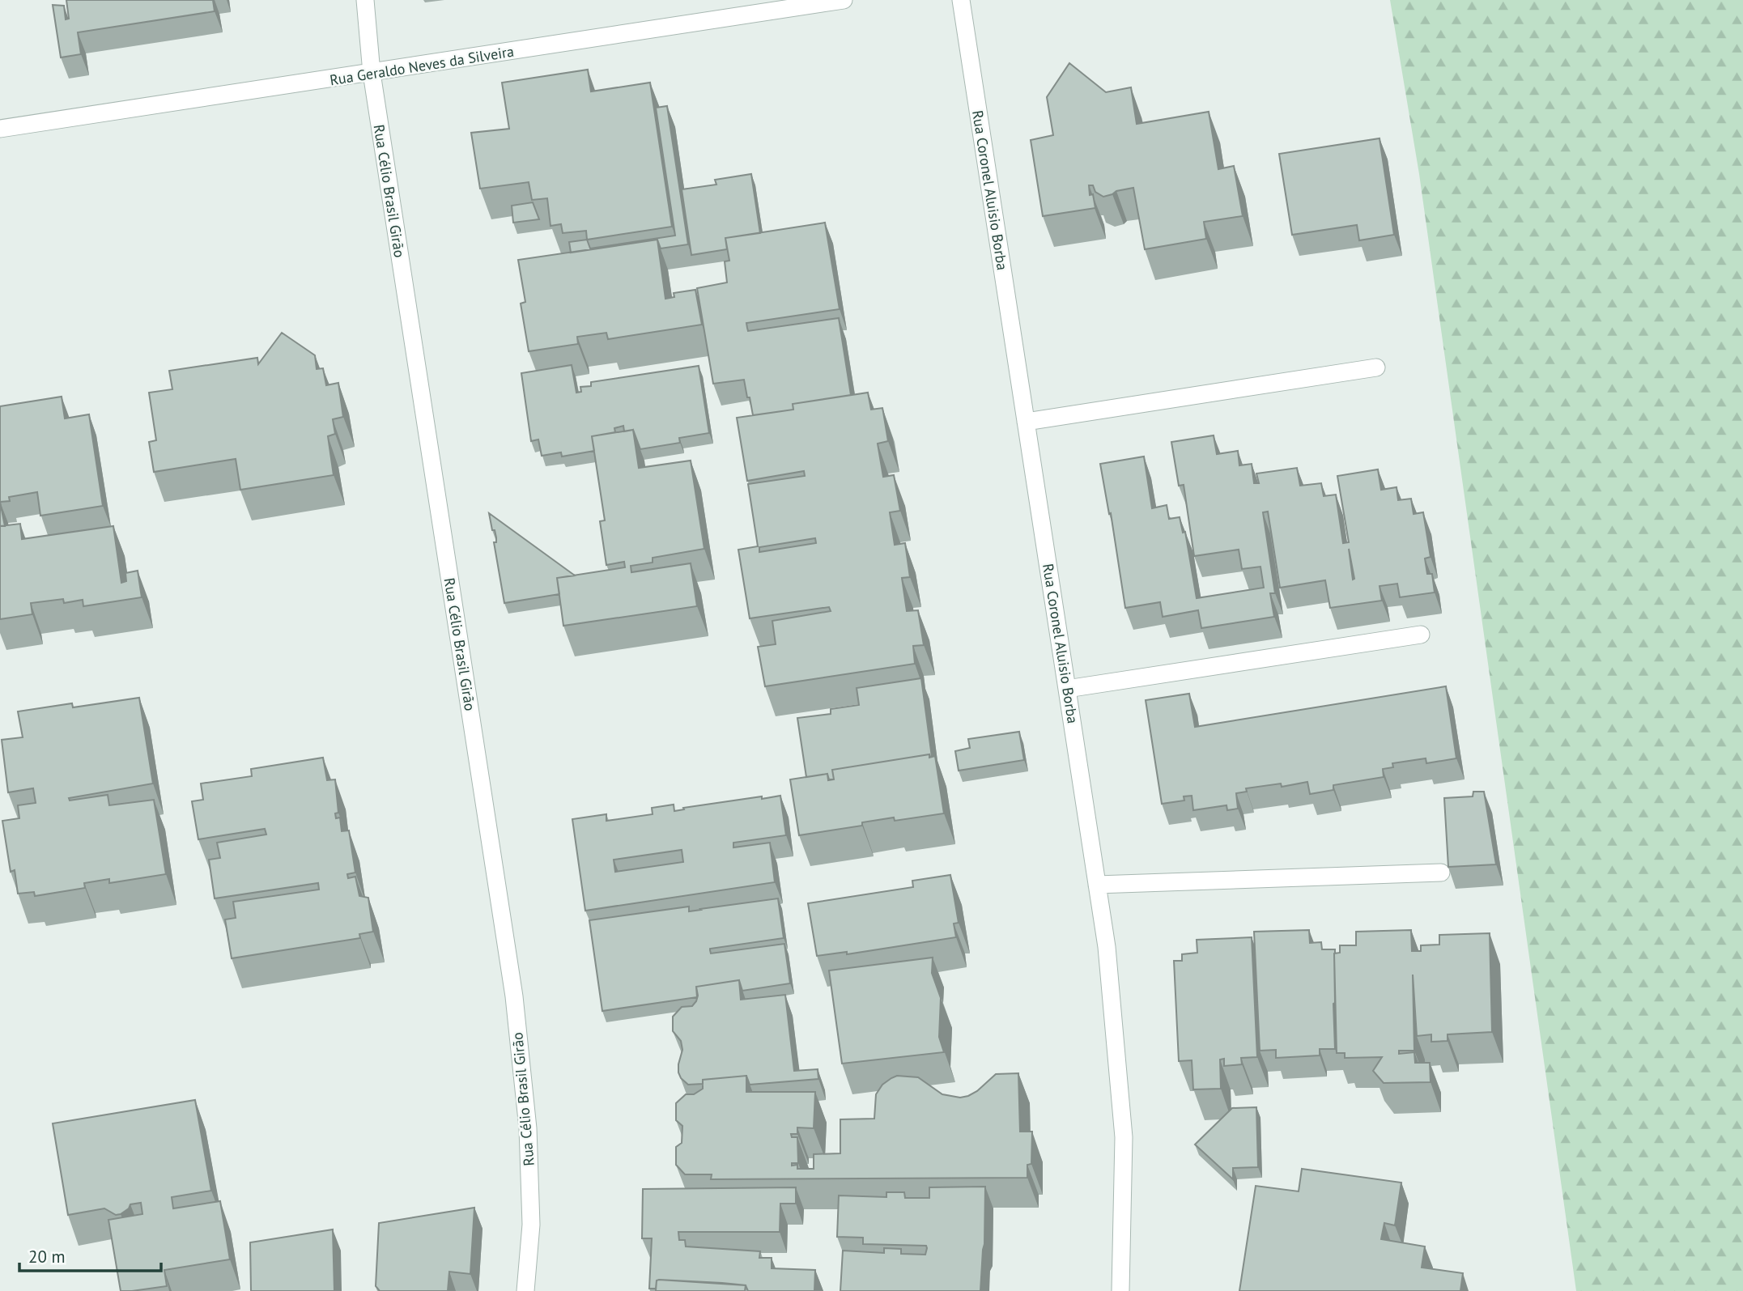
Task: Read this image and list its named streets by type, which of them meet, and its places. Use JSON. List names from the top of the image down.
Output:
{
  "streets": {
    "street": ["Rua Geraldo Neves da Silveira", "Rua Coronel Aluisio Borba", "Rua Célio Brasil Girão"]
  },
  "crossings": [
    ["Rua Geraldo Neves da Silveira", "Rua Célio Brasil Girão"]
  ],
  "scale_bar": "20 m"
}
